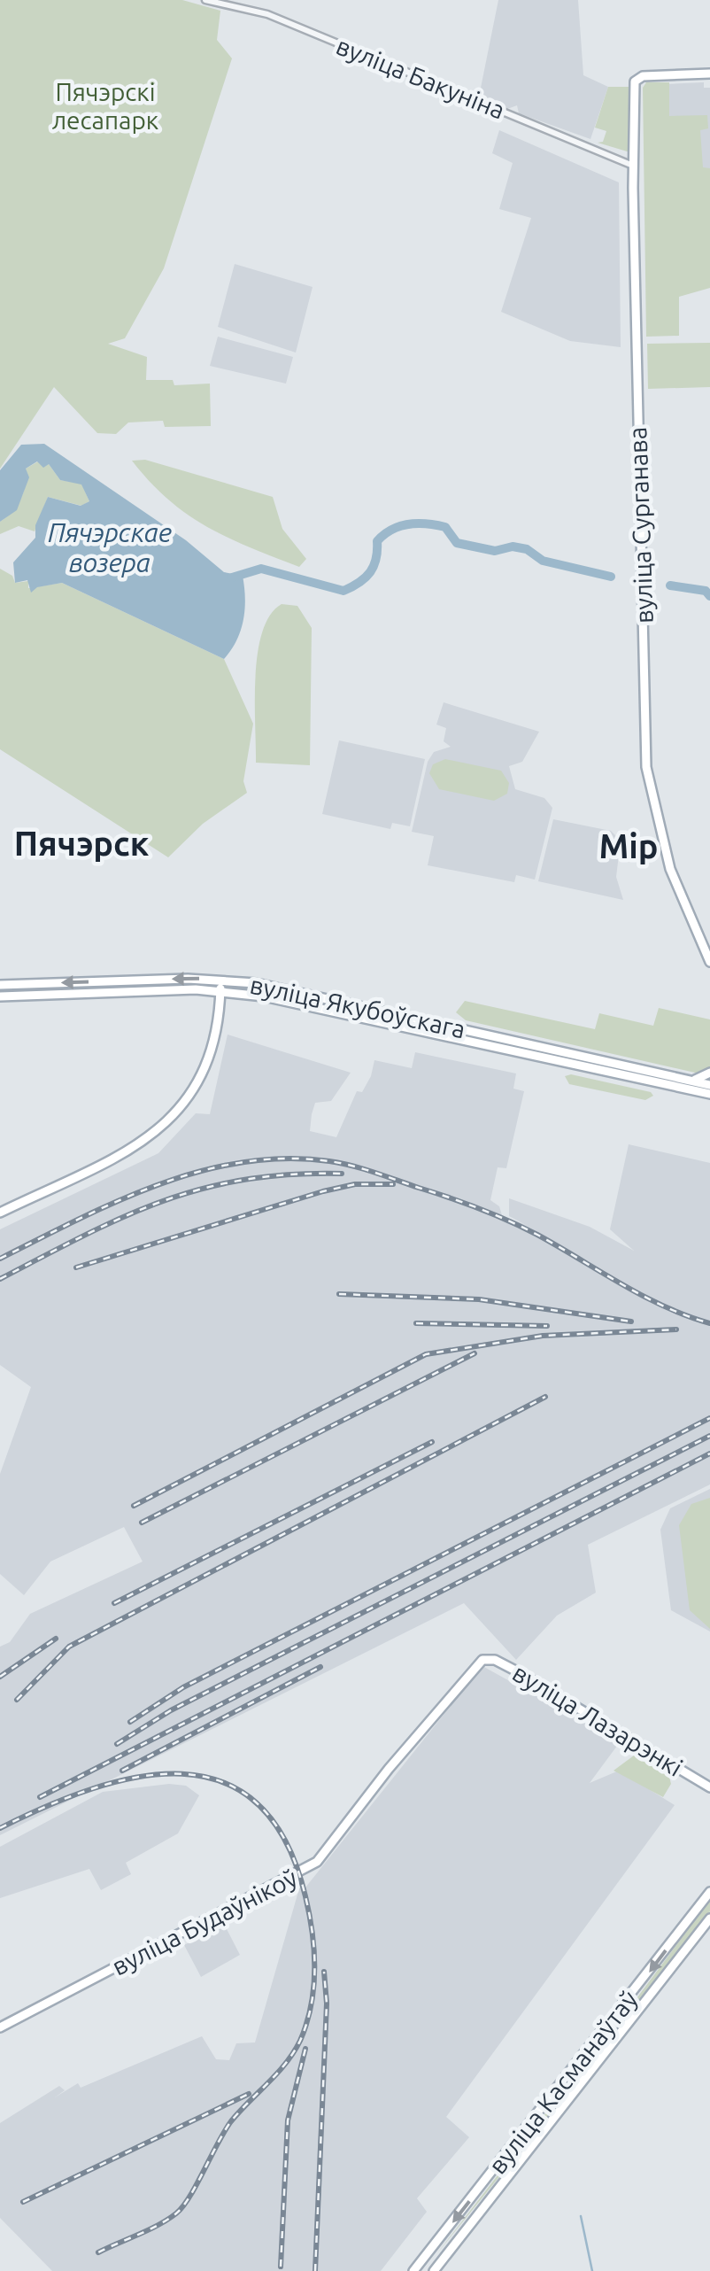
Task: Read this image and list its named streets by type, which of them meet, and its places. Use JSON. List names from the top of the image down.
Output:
{
  "streets": {
    "main road": [
      "вуліца Сурганава",
      "вуліца Якубоўскага",
      "вуліца Лазарэнкі",
      "вуліца Будаўнікоў",
      "вуліца Касманаўтаў"
    ],
    "street": ["вуліца Бакуніна"]
  },
  "crossings": [
    ["вуліца Бакуніна", "вуліца Сурганава"],
    ["вуліца Лазарэнкі", "вуліца Будаўнікоў"]
  ],
  "districts": ["Пячэрск", "Мір"],
  "water": ["Пячэрскае возера"],
  "parks": ["Пячэрскі лесапарк"]
}
